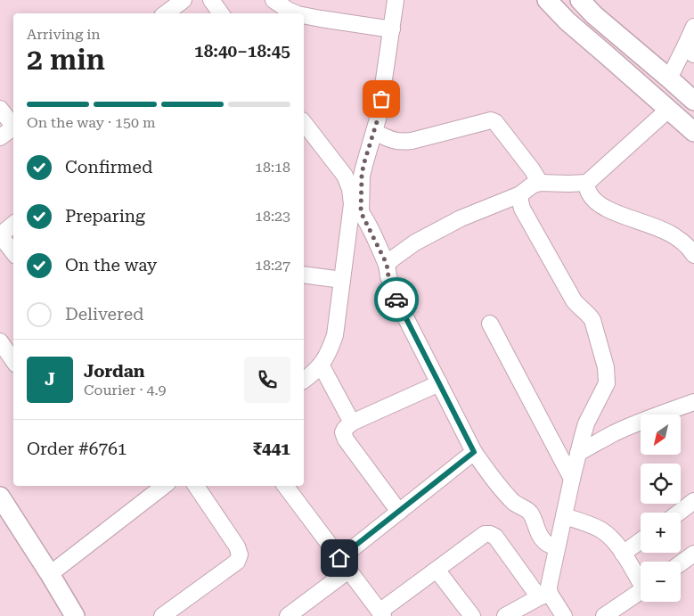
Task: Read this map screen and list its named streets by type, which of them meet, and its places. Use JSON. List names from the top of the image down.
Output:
{
  "north": "bottom left",
  "page": {
    "heading": ["2 min", "Arriving in", "18:40–18:45"],
    "panel": [
      "Jordan",
      "Courier · 4.9",
      "Order #6761",
      "₹441"
    ],
    "bar": "On the way · 150 m",
    "list": [
      ["Confirmed", "18:18"],
      ["Preparing", "18:23"],
      ["On the way", "18:27"],
      "Delivered"
    ],
    "round": "J",
    "map_buttons": ["+", "−"]
  }
}
